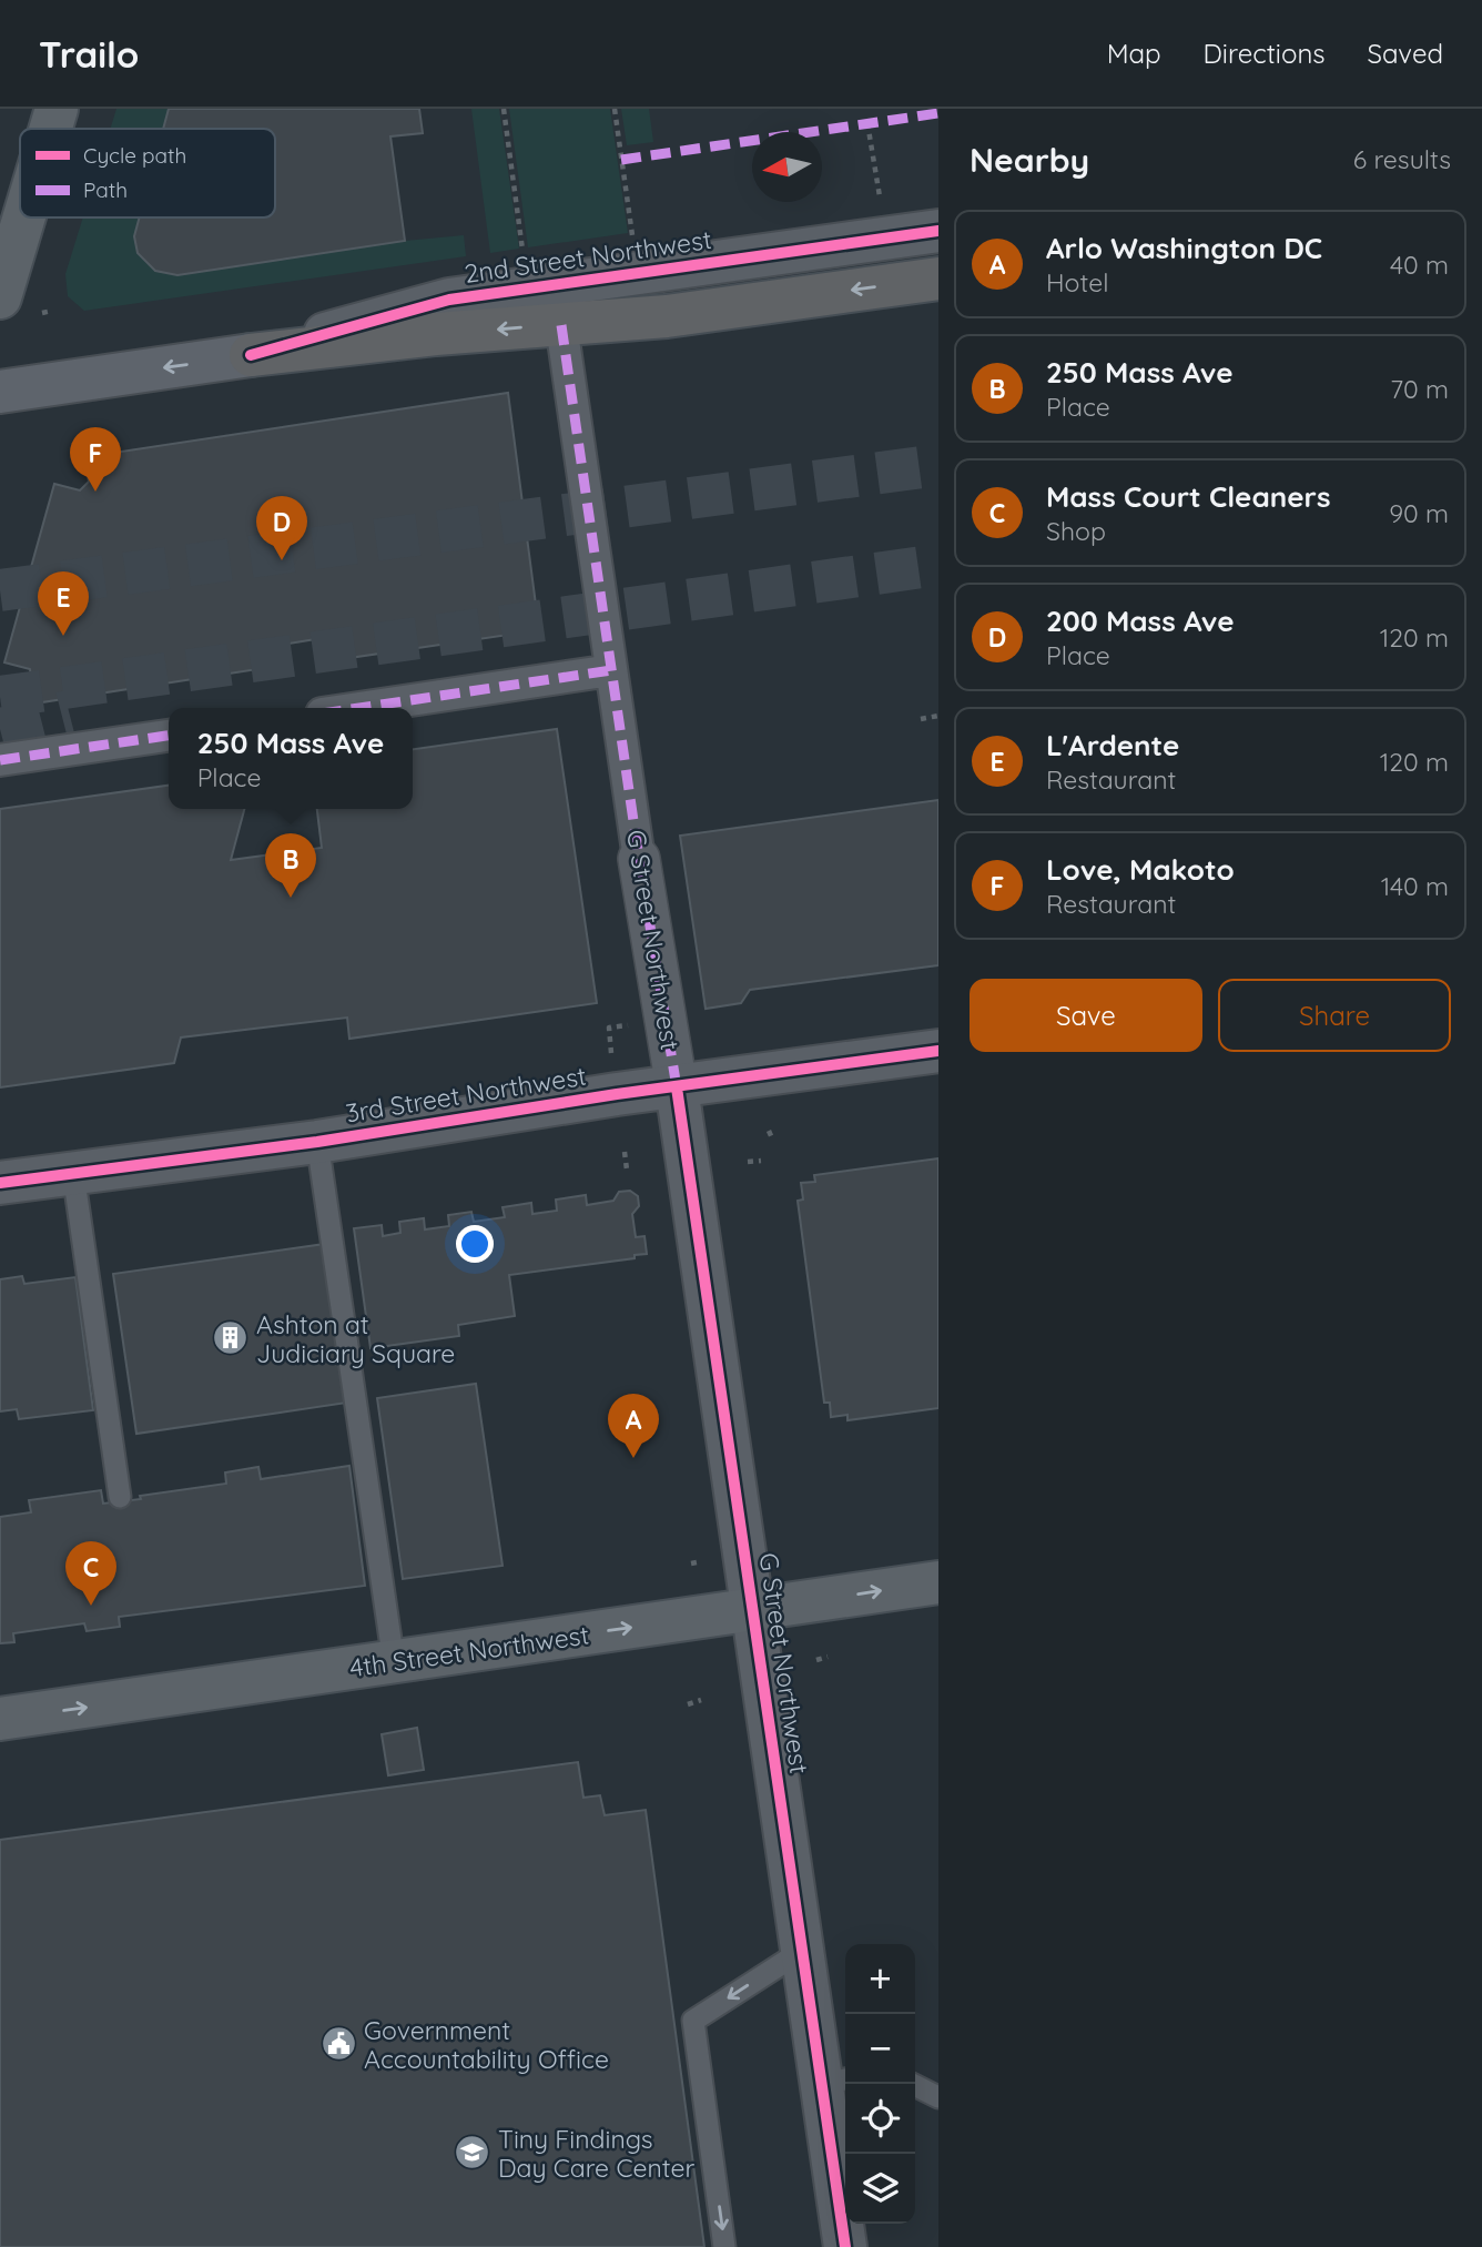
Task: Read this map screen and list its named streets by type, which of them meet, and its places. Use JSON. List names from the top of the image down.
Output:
{
  "streets": {
    "main road": ["2nd Street Northwest", "4th Street Northwest"],
    "street": ["G Street Northwest", "3rd Street Northwest"]
  },
  "crossings": [
    ["G Street Northwest", "3rd Street Northwest"],
    ["G Street Northwest", "4th Street Northwest"]
  ],
  "one_way": ["4th Street Northwest"],
  "places": {
    "building": ["Ashton at Judiciary Square"],
    "public building": ["Government Accountability Office"],
    "school or university": ["Tiny Findings Day Care Center"]
  },
  "legend": ["Cycle path", "Path"],
  "north": "left",
  "page": {
    "header": "Trailo",
    "nav": ["Map", "Directions", "Saved"],
    "heading": ["Nearby", "6 results"],
    "list": [
      {
        "mark": "A",
        "name": "Arlo Washington DC",
        "note": "Hotel",
        "value": "40 m"
      },
      {
        "mark": "B",
        "name": "250 Mass Ave",
        "note": "Place",
        "value": "70 m"
      },
      {
        "mark": "C",
        "name": "Mass Court Cleaners",
        "note": "Shop",
        "value": "90 m"
      },
      {
        "mark": "D",
        "name": "200 Mass Ave",
        "note": "Place",
        "value": "120 m"
      },
      {
        "mark": "E",
        "name": "L'Ardente",
        "note": "Restaurant",
        "value": "120 m"
      },
      {
        "mark": "F",
        "name": "Love, Makoto",
        "note": "Restaurant",
        "value": "140 m"
      }
    ],
    "pins": [
      "F",
      "D",
      "E",
      "B",
      "A",
      "C"
    ],
    "popup": ["250 Mass Ave", "Place"],
    "buttons": ["Save", "Share"],
    "map_buttons": ["+", "−"]
  }
}
